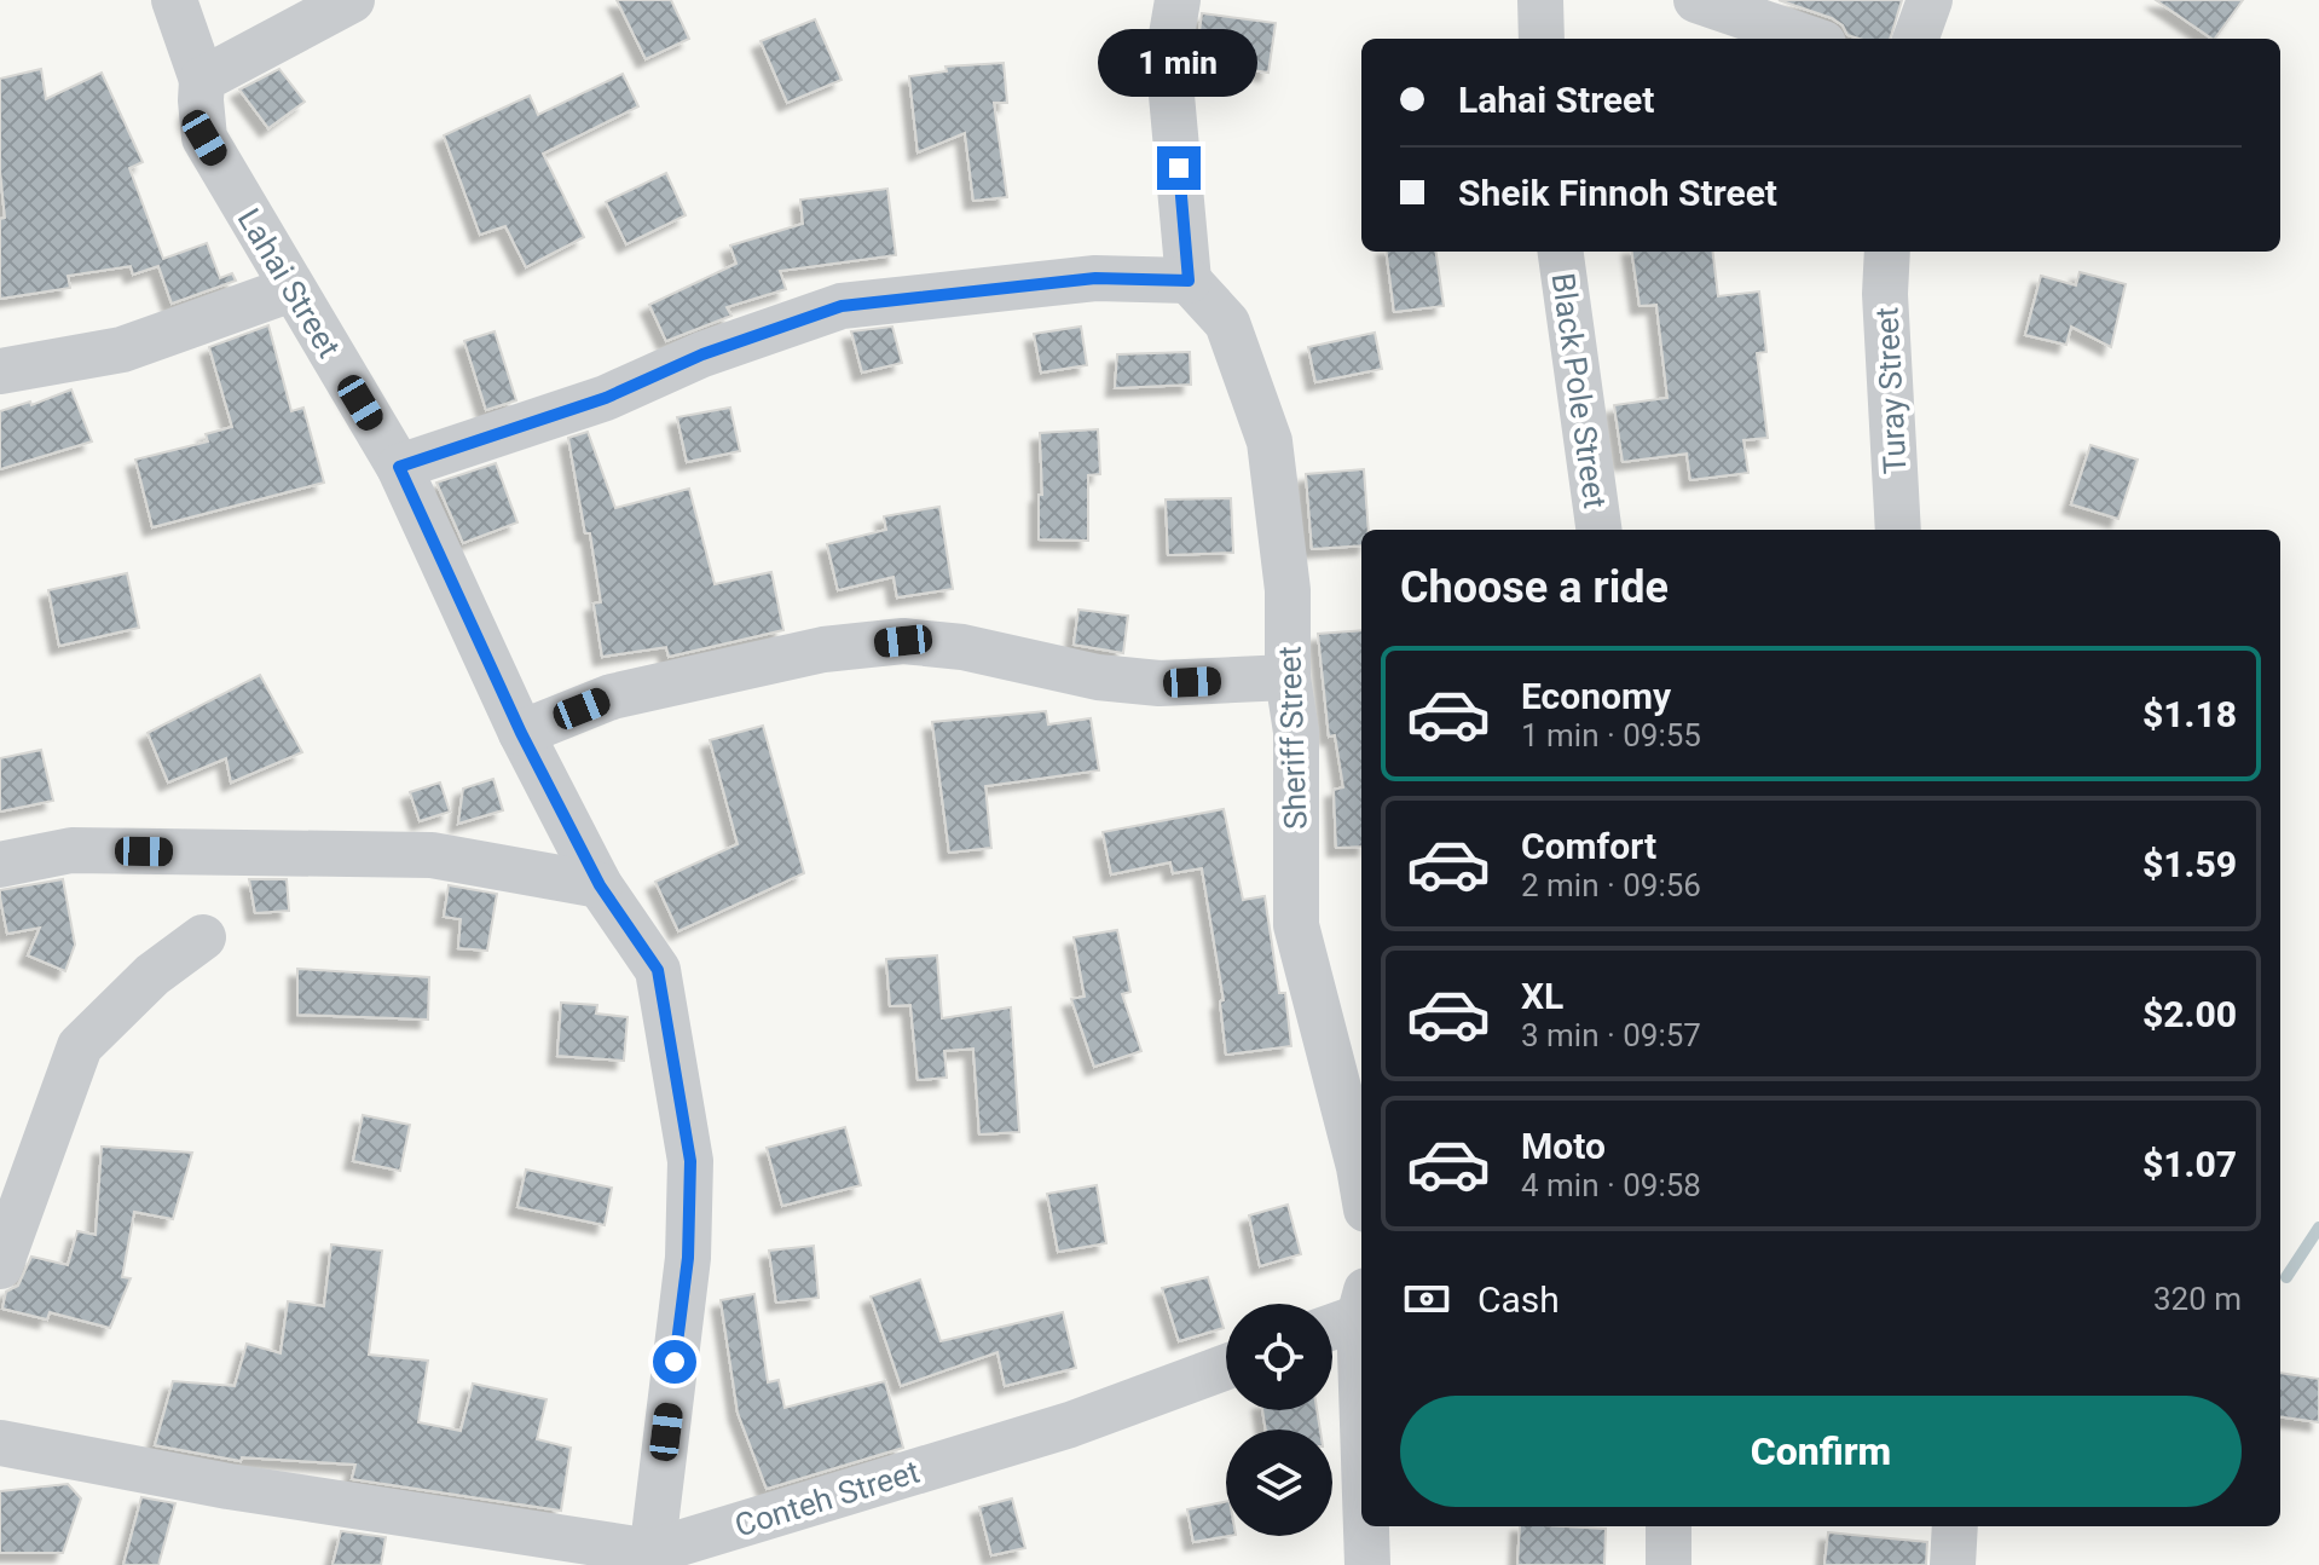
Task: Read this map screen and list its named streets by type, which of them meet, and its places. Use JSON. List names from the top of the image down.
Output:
{
  "streets": {
    "street": [
      "Lahai Street",
      "Black Pole Street",
      "Turay Street",
      "Sheriff Street",
      "Conteh Street"
    ]
  },
  "crossings": [
    ["Lahai Street", "Conteh Street"]
  ],
  "page": {
    "bubble": "1 min",
    "banner": ["Lahai Street", "Sheik Finnoh Street"],
    "heading": "Choose a ride",
    "list": [
      {
        "name": "Economy",
        "note": "1 min · 09:55",
        "value": "$1.18"
      },
      {
        "name": "Comfort",
        "note": "2 min · 09:56",
        "value": "$1.59"
      },
      {
        "name": "XL",
        "note": "3 min · 09:57",
        "value": "$2.00"
      },
      {
        "name": "Moto",
        "note": "4 min · 09:58",
        "value": "$1.07"
      }
    ],
    "pay": ["Cash", "320 m"],
    "buttons": "Confirm"
  }
}
